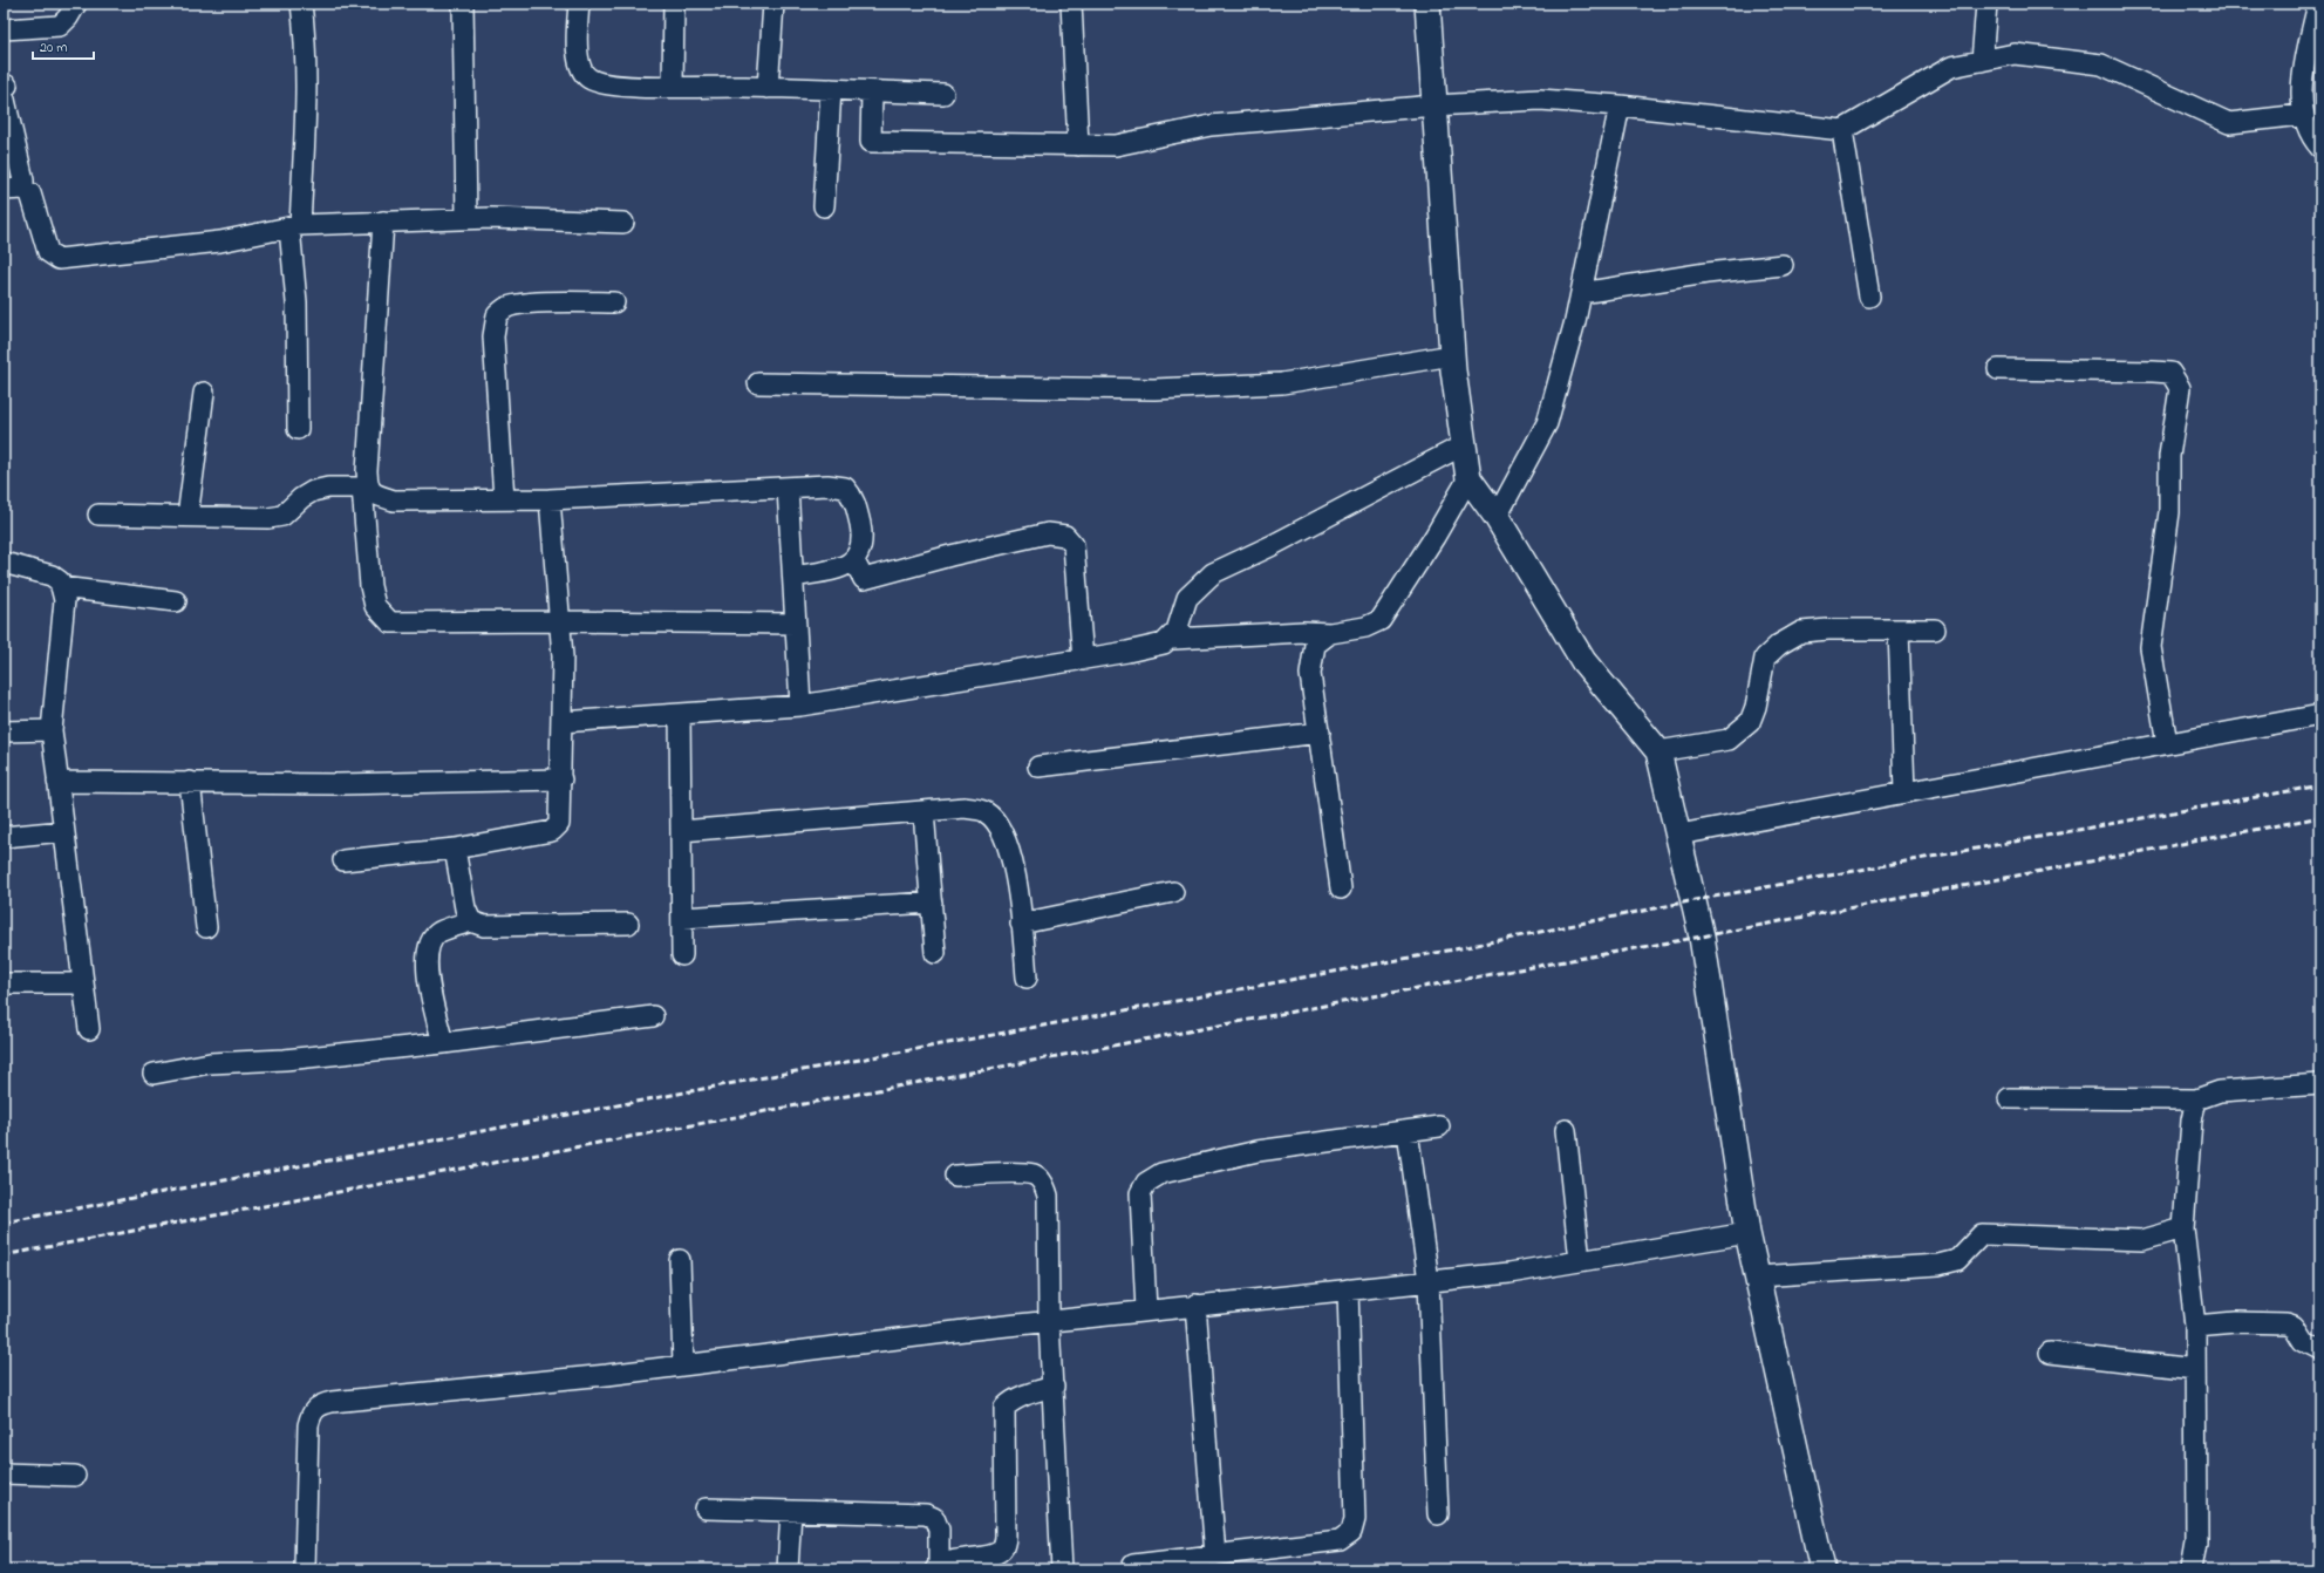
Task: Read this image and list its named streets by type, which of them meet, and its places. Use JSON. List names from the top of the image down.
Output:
{
  "scale_bar": "20 m"
}
